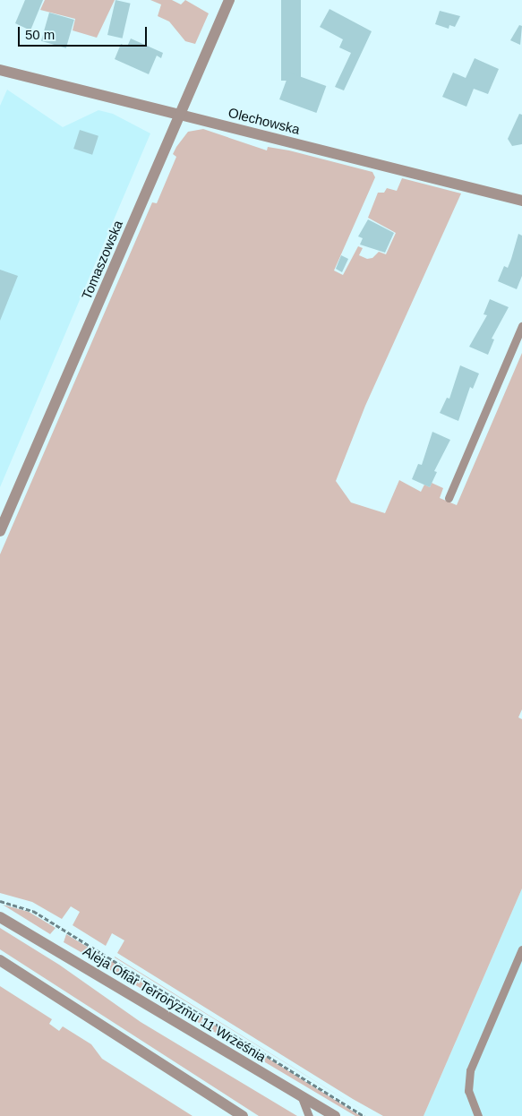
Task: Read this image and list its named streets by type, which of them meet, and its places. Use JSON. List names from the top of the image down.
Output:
{
  "streets": {
    "street": ["Olechowska", "Tomaszowska", "Aleja Ofiar Terroryzmu 11 Września"]
  },
  "crossings": [
    ["Olechowska", "Tomaszowska"]
  ],
  "scale_bar": "50 m"
}
